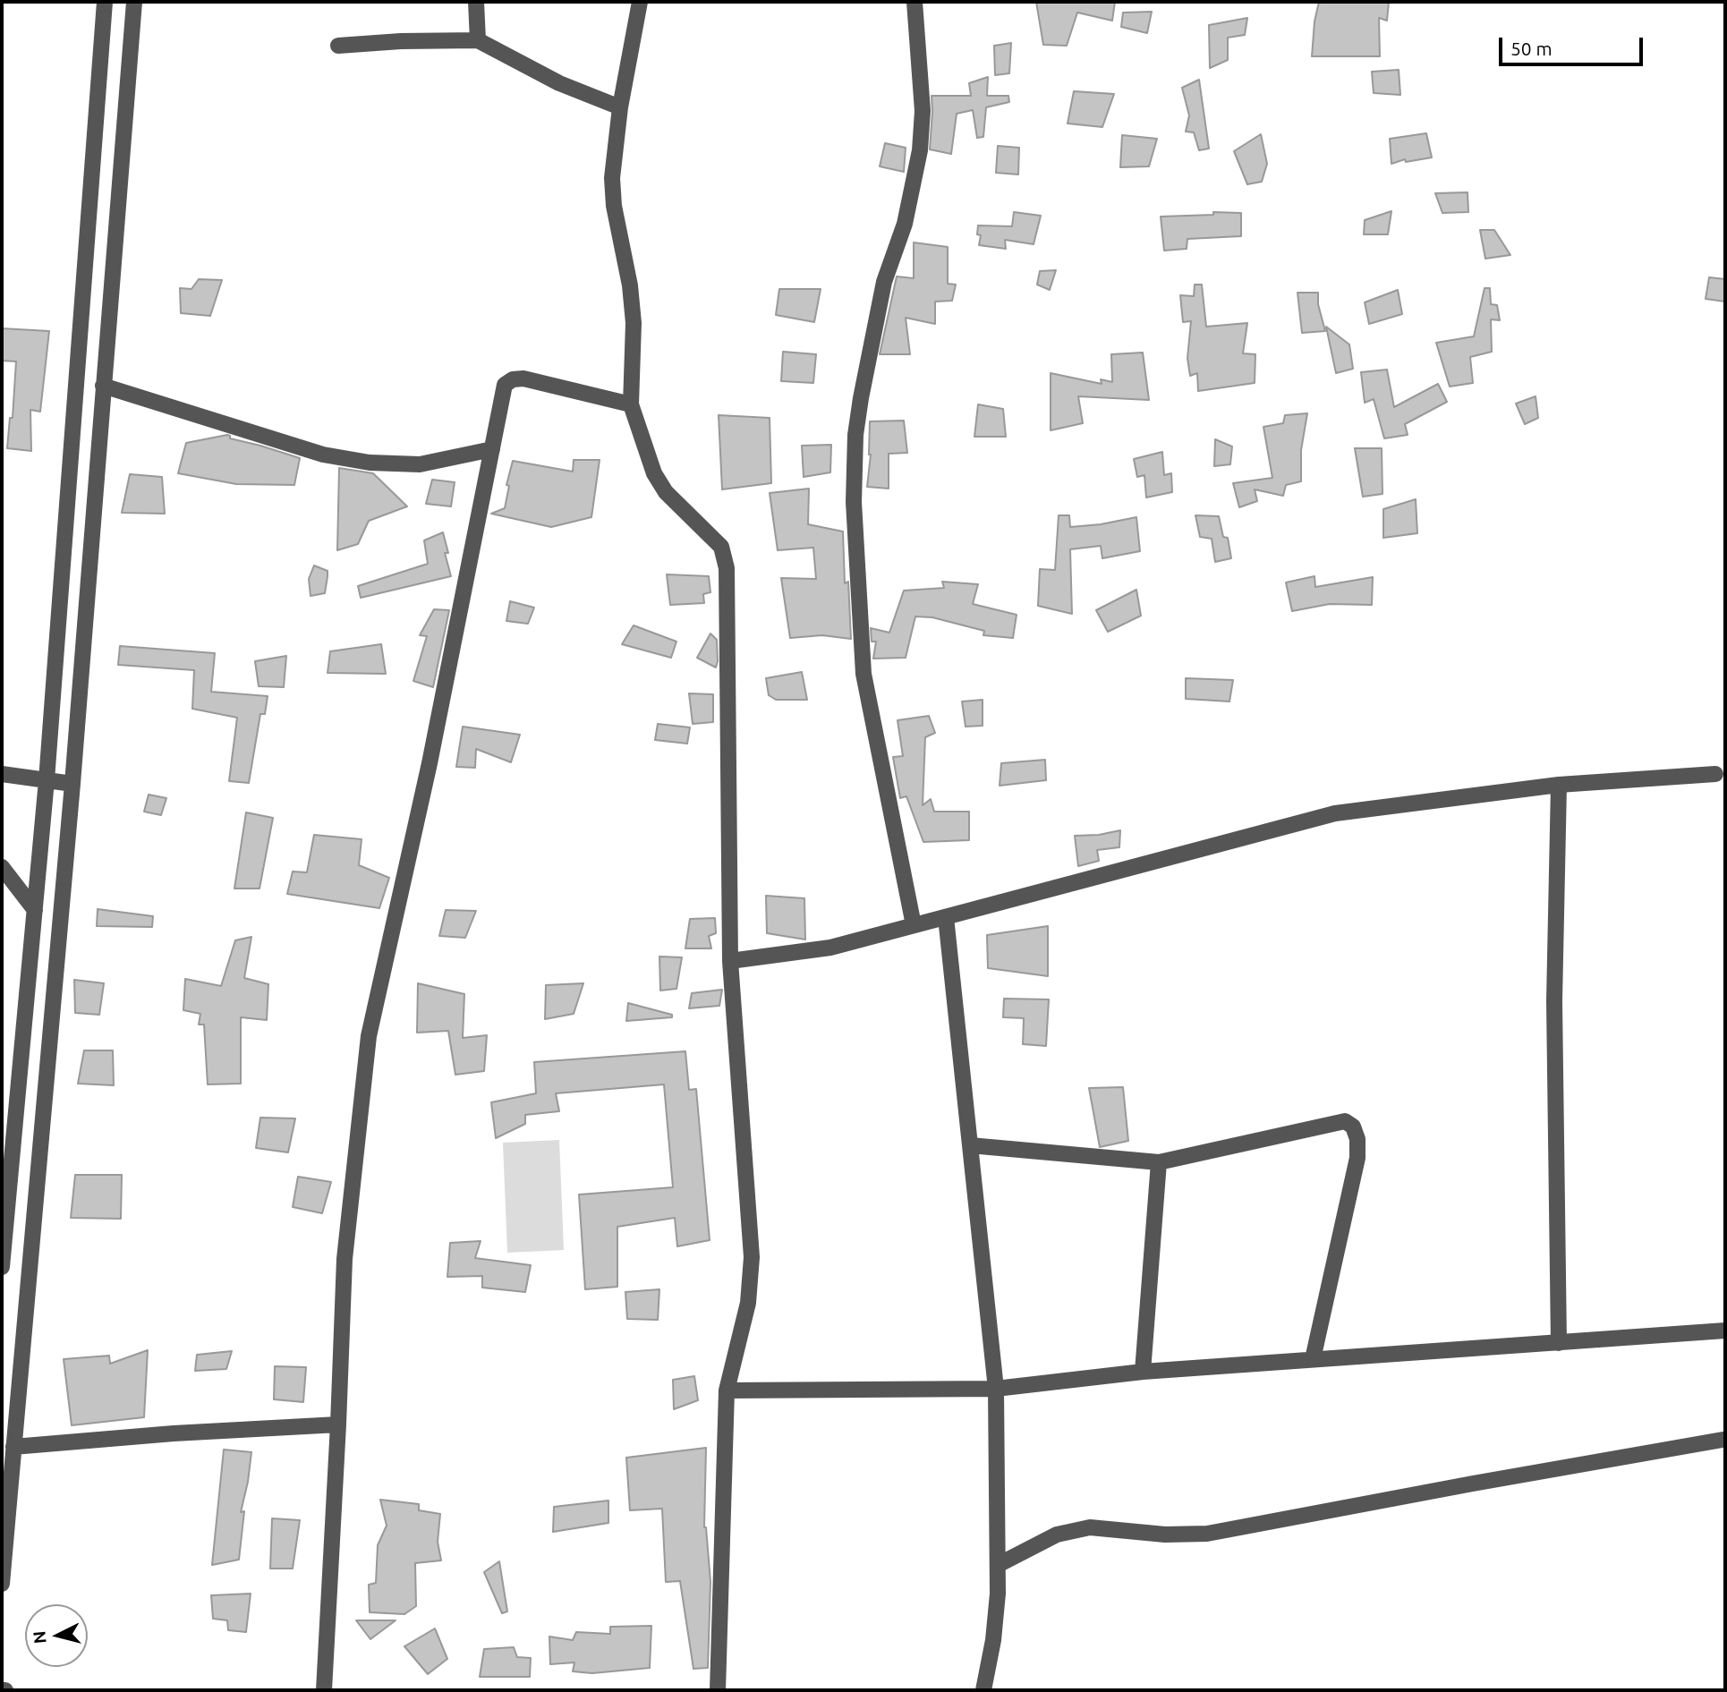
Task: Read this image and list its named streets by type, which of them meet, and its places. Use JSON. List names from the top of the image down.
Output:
{
  "scale_bar": "50 m",
  "north": "left"
}
